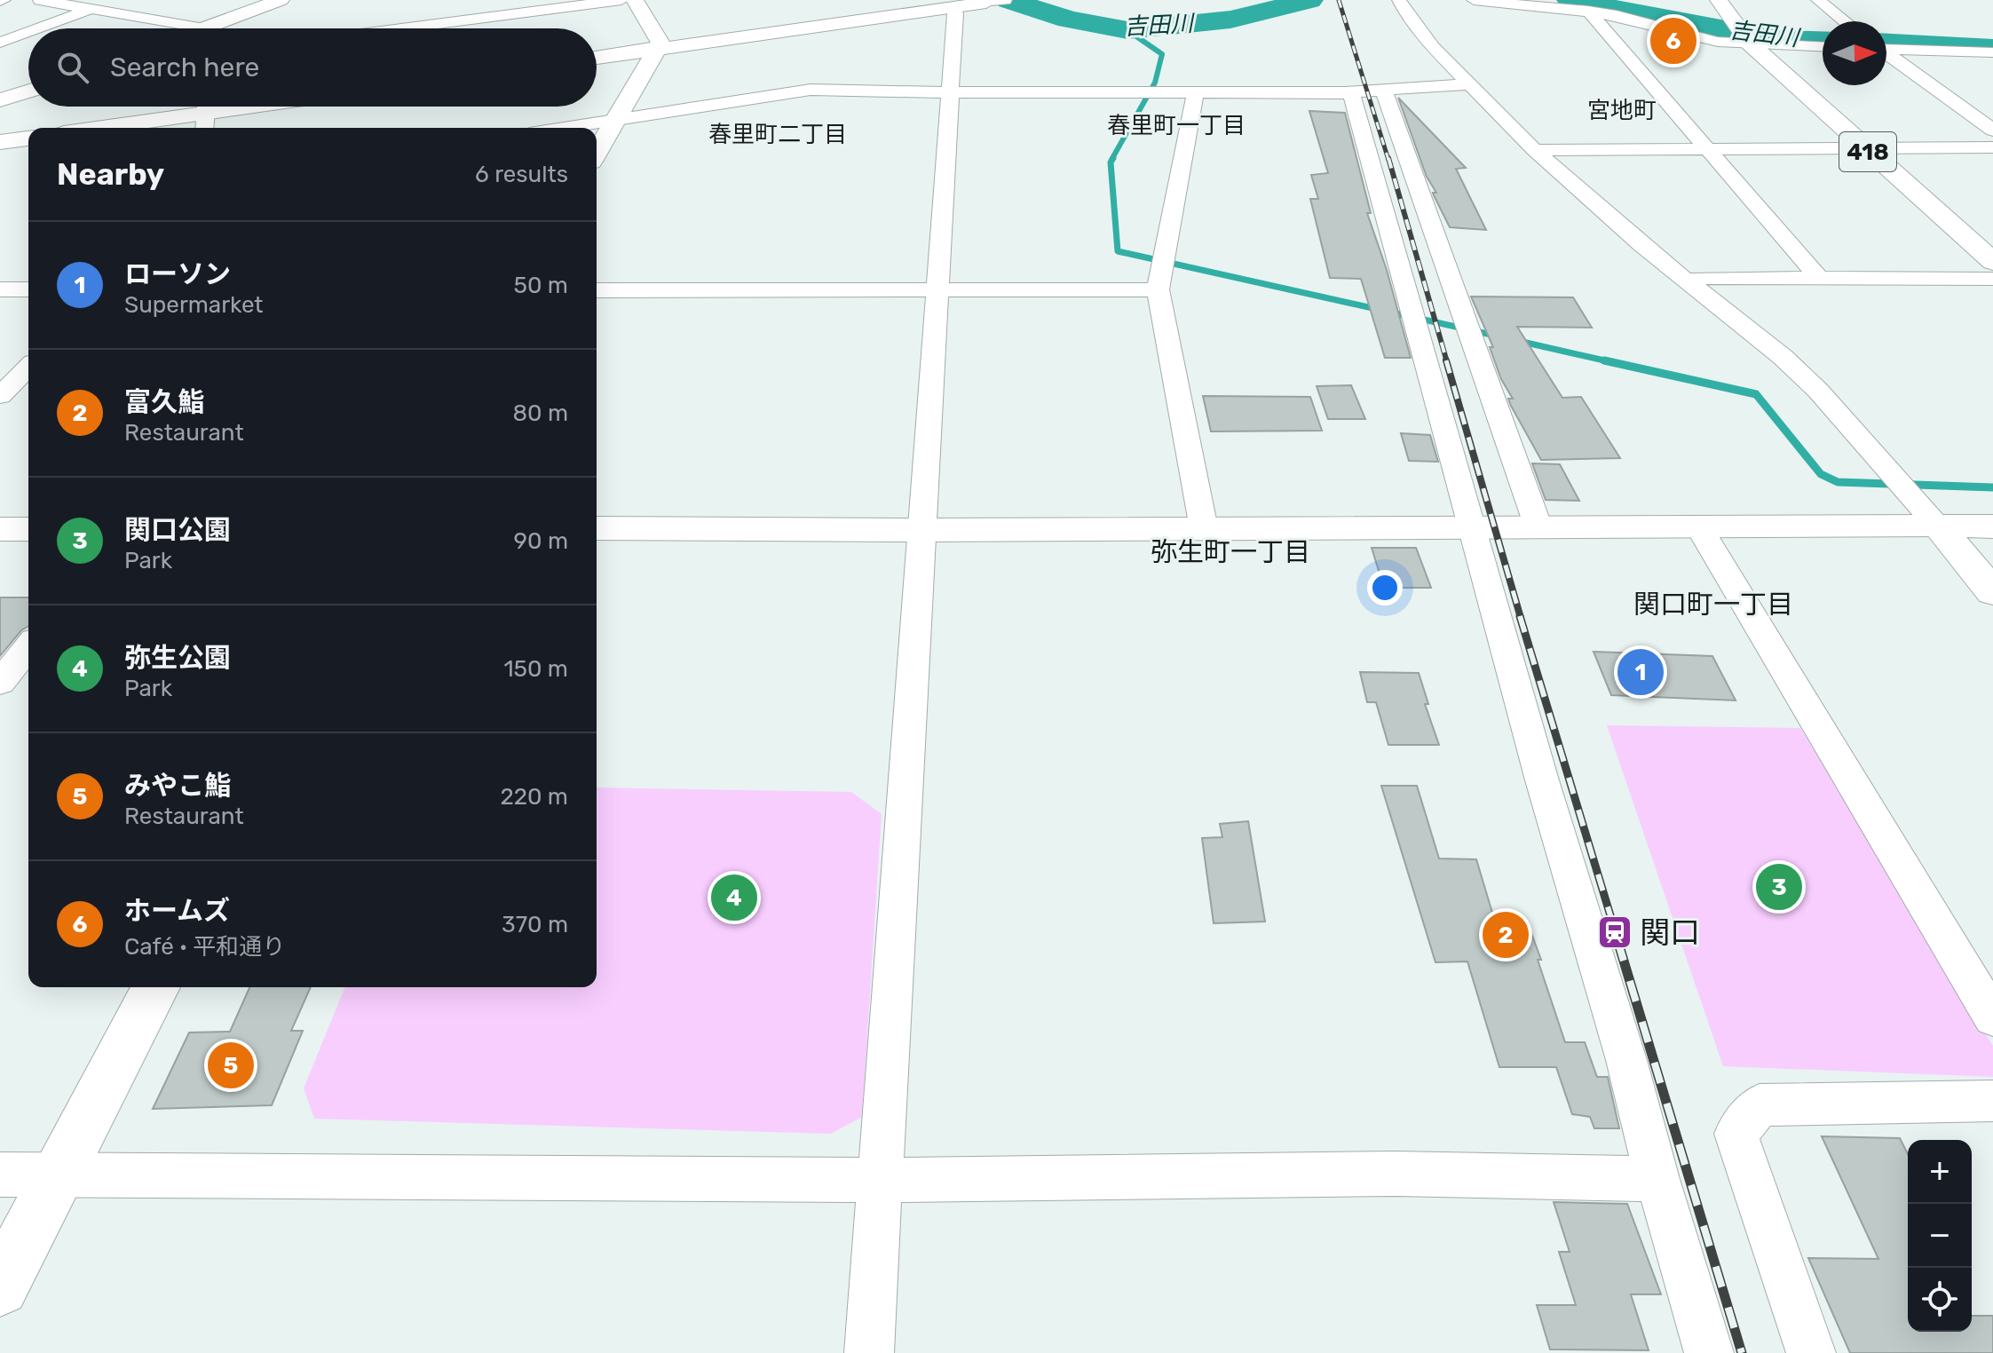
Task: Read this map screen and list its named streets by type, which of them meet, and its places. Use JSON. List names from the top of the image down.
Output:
{
  "streets": {
    "main road": ["418"]
  },
  "districts": [
    "宮地町",
    "春里町一丁目",
    "春里町二丁目",
    "弥生町一丁目",
    "関口町一丁目"
  ],
  "water": ["吉田川"],
  "places": {
    "station": ["関口"]
  },
  "north": "right",
  "page": {
    "pins": [
      "6",
      "1",
      "3",
      "4",
      "2",
      "5"
    ],
    "search": "Search here",
    "heading": ["Nearby", "6 results"],
    "list": [
      {
        "mark": "1",
        "name": "ローソン",
        "note": "Supermarket",
        "value": "50 m"
      },
      {
        "mark": "2",
        "name": "富久鮨",
        "note": "Restaurant",
        "value": "80 m"
      },
      {
        "mark": "3",
        "name": "関口公園",
        "note": "Park",
        "value": "90 m"
      },
      {
        "mark": "4",
        "name": "弥生公園",
        "note": "Park",
        "value": "150 m"
      },
      {
        "mark": "5",
        "name": "みやこ鮨",
        "note": "Restaurant",
        "value": "220 m"
      },
      {
        "mark": "6",
        "name": "ホームズ",
        "note": "Café · 平和通り",
        "value": "370 m"
      }
    ],
    "map_buttons": ["+", "−"]
  }
}
